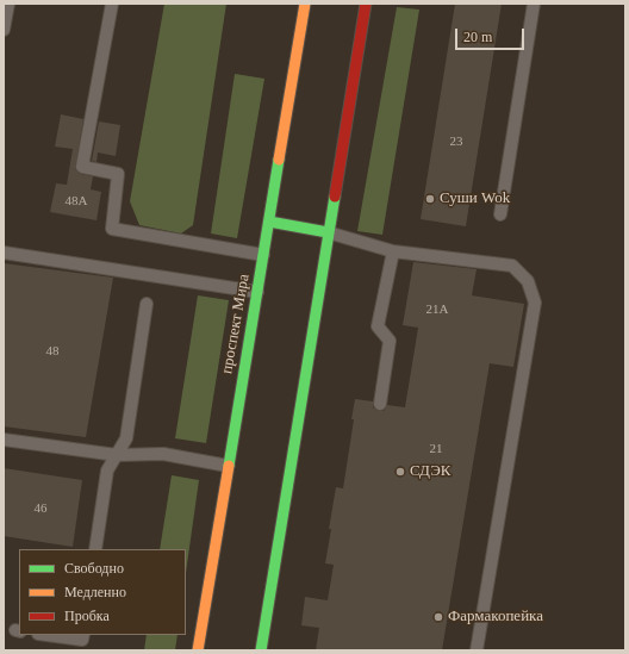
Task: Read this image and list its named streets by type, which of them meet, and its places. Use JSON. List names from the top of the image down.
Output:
{
  "streets": {
    "main road": ["проспект Мира"]
  },
  "places": ["Суши Wok", "СДЭК", "Фармакопейка"],
  "house_numbers": [
    "23",
    "48А",
    "21А",
    "48",
    "21",
    "46"
  ],
  "legend": ["Свободно", "Медленно", "Пробка"],
  "scale_bar": "20 m"
}
